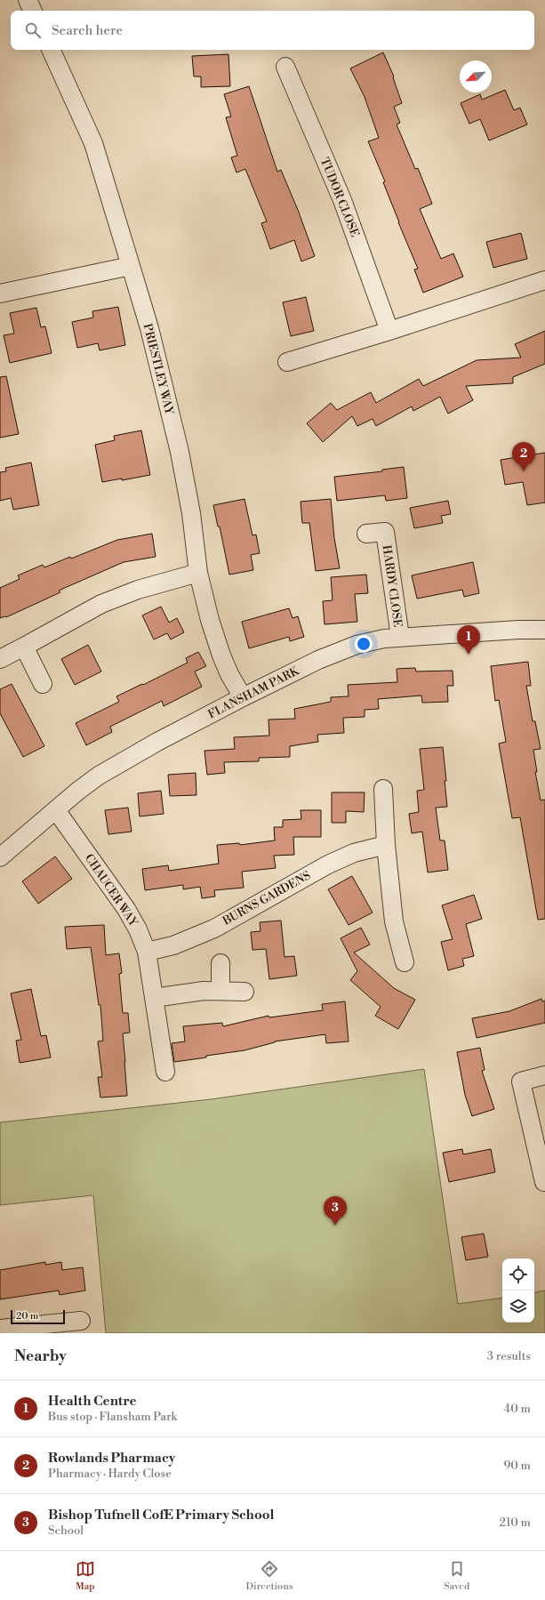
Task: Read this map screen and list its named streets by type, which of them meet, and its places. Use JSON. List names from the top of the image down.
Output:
{
  "streets": {
    "street": [
      "TUDOR CLOSE",
      "PRIESTLEY WAY",
      "HARDY CLOSE",
      "FLANSHAM PARK",
      "CHAUCER WAY",
      "BURNS GARDENS"
    ]
  },
  "crossings": [
    ["PRIESTLEY WAY", "FLANSHAM PARK"],
    ["HARDY CLOSE", "FLANSHAM PARK"],
    ["FLANSHAM PARK", "CHAUCER WAY"],
    ["CHAUCER WAY", "BURNS GARDENS"]
  ],
  "scale_bar": "20 m",
  "north": "bottom left",
  "page": {
    "search": "Search here",
    "pins": ["2", "1", "3"],
    "scale": "20 m",
    "heading": ["Nearby", "3 results"],
    "list": [
      {
        "mark": "1",
        "name": "Health Centre",
        "note": "Bus stop · Flansham Park",
        "value": "40 m"
      },
      {
        "mark": "2",
        "name": "Rowlands Pharmacy",
        "note": "Pharmacy · Hardy Close",
        "value": "90 m"
      },
      {
        "mark": "3",
        "name": "Bishop Tufnell CofE Primary School",
        "note": "School",
        "value": "210 m"
      }
    ],
    "nav": ["Map", "Directions", "Saved"]
  }
}
